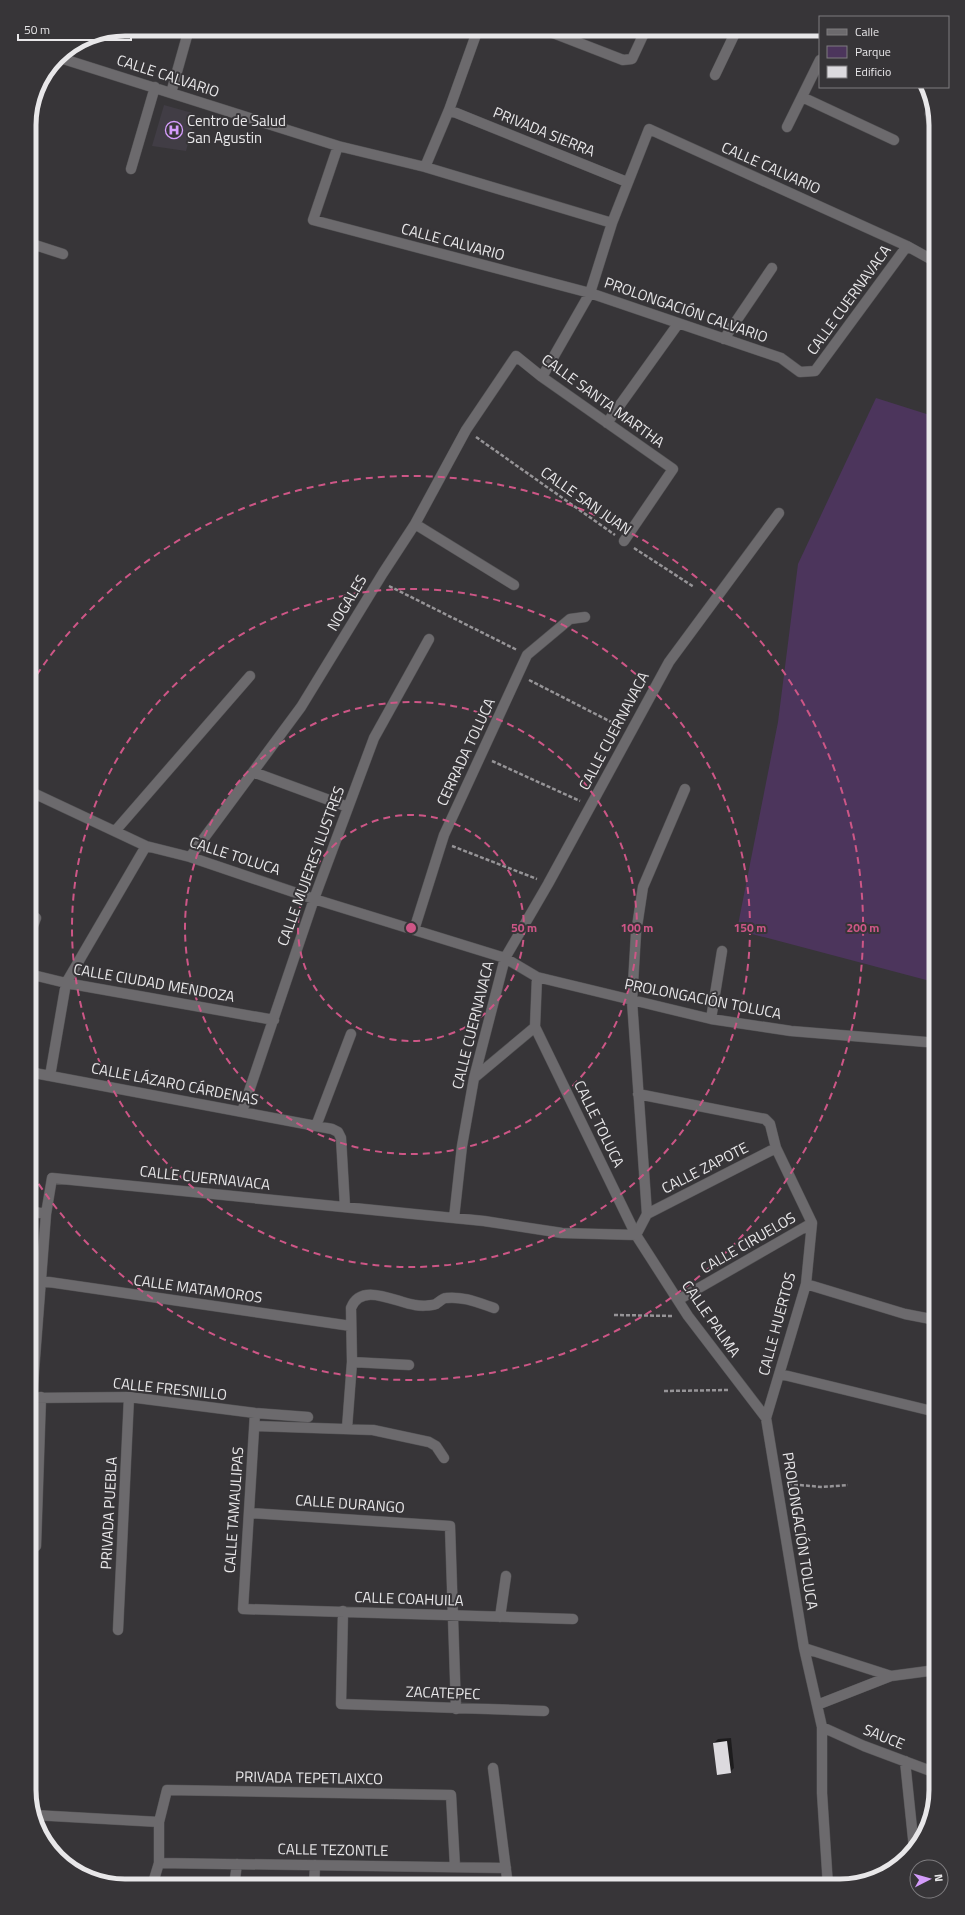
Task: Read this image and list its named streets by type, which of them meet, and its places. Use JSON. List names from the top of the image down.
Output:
{
  "streets": {
    "street": [
      "CALLE CALVARIO",
      "PRIVADA SIERRA",
      "CALLE CUERNAVACA",
      "PROLONGACIÓN CALVARIO",
      "CALLE SANTA MARTHA",
      "NOGALES",
      "CERRADA TOLUCA",
      "CALLE TOLUCA",
      "CALLE MUJERES ILUSTRES",
      "CALLE CIUDAD MENDOZA",
      "PROLONGACIÓN TOLUCA",
      "CALLE LÁZARO CÁRDENAS",
      "CALLE ZAPOTE",
      "CALLE CIRUELOS",
      "CALLE MATAMOROS",
      "CALLE PALMA",
      "CALLE HUERTOS",
      "CALLE FRESNILLO",
      "CALLE DURANGO",
      "CALLE TAMAULIPAS",
      "PRIVADA PUEBLA",
      "CALLE COAHUILA",
      "ZACATEPEC",
      "SAUCE",
      "PRIVADA TEPETLAIXCO",
      "CALLE TEZONTLE"
    ],
    "path": ["CALLE SAN JUAN"]
  },
  "crossings": [
    ["CALLE CALVARIO", "PRIVADA SIERRA"],
    ["CALLE CALVARIO", "CALLE CUERNAVACA"],
    ["CALLE CALVARIO", "PROLONGACIÓN CALVARIO"],
    ["CALLE CUERNAVACA", "PROLONGACIÓN CALVARIO"],
    ["CALLE CUERNAVACA", "CALLE TOLUCA"],
    ["CALLE CUERNAVACA", "PROLONGACIÓN TOLUCA"],
    ["CALLE CUERNAVACA", "CALLE LÁZARO CÁRDENAS"],
    ["PROLONGACIÓN CALVARIO", "CALLE SANTA MARTHA"],
    ["CALLE SANTA MARTHA", "CALLE SAN JUAN"],
    ["CALLE SANTA MARTHA", "NOGALES"],
    ["CALLE SAN JUAN", "NOGALES"],
    ["NOGALES", "CALLE TOLUCA"],
    ["CERRADA TOLUCA", "CALLE TOLUCA"],
    ["CALLE TOLUCA", "CALLE MUJERES ILUSTRES"],
    ["CALLE TOLUCA", "PROLONGACIÓN TOLUCA"],
    ["CALLE TOLUCA", "CALLE PALMA"],
    ["CALLE MUJERES ILUSTRES", "CALLE CIUDAD MENDOZA"],
    ["CALLE MUJERES ILUSTRES", "CALLE LÁZARO CÁRDENAS"],
    ["PROLONGACIÓN TOLUCA", "CALLE PALMA"],
    ["PROLONGACIÓN TOLUCA", "CALLE HUERTOS"],
    ["PROLONGACIÓN TOLUCA", "SAUCE"],
    ["CALLE CIRUELOS", "CALLE PALMA"],
    ["CALLE CIRUELOS", "CALLE HUERTOS"],
    ["CALLE PALMA", "CALLE HUERTOS"],
    ["CALLE FRESNILLO", "CALLE TAMAULIPAS"],
    ["CALLE FRESNILLO", "PRIVADA PUEBLA"],
    ["CALLE DURANGO", "CALLE TAMAULIPAS"],
    ["CALLE DURANGO", "CALLE COAHUILA"],
    ["CALLE TAMAULIPAS", "CALLE COAHUILA"],
    ["CALLE COAHUILA", "ZACATEPEC"],
    ["PRIVADA TEPETLAIXCO", "CALLE TEZONTLE"]
  ],
  "places": {
    "hospital": ["Centro de Salud San Agustin"]
  },
  "legend": ["Calle", "Parque", "Edificio"],
  "scale_bar": "50 m",
  "north": "right",
  "rings": [
    "50 m",
    "100 m",
    "150 m",
    "200 m"
  ]
}
